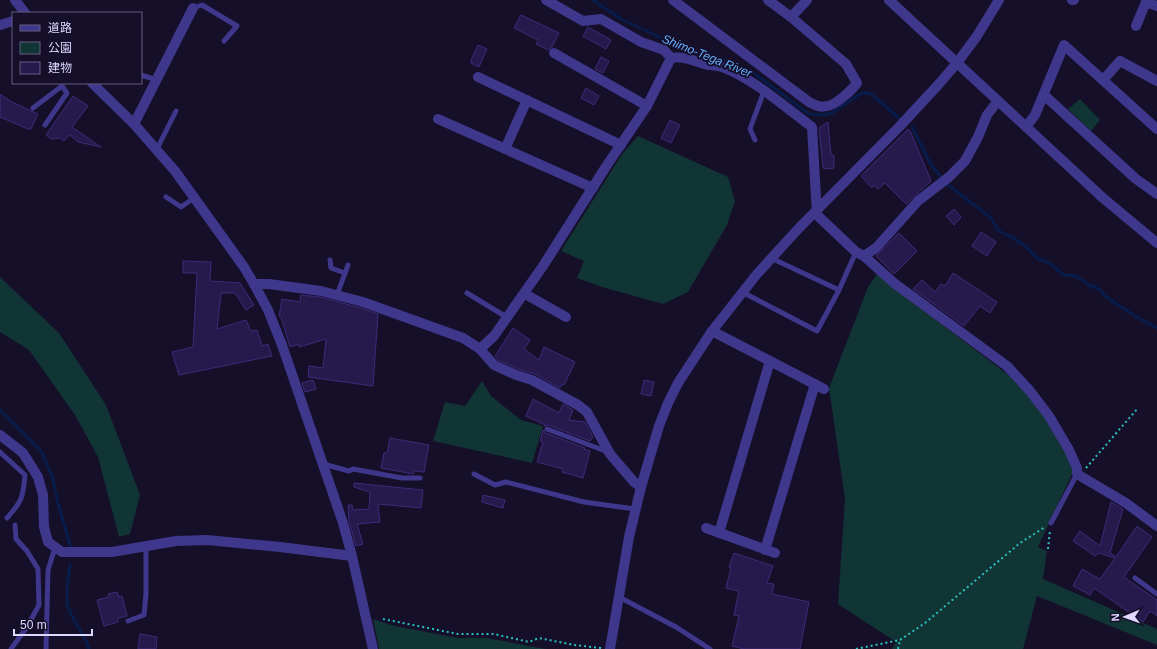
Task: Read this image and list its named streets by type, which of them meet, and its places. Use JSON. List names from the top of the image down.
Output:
{
  "water": ["Shimo-Tega River"],
  "legend": ["道路", "公園", "建物"],
  "scale_bar": "50 m",
  "north": "left"
}
